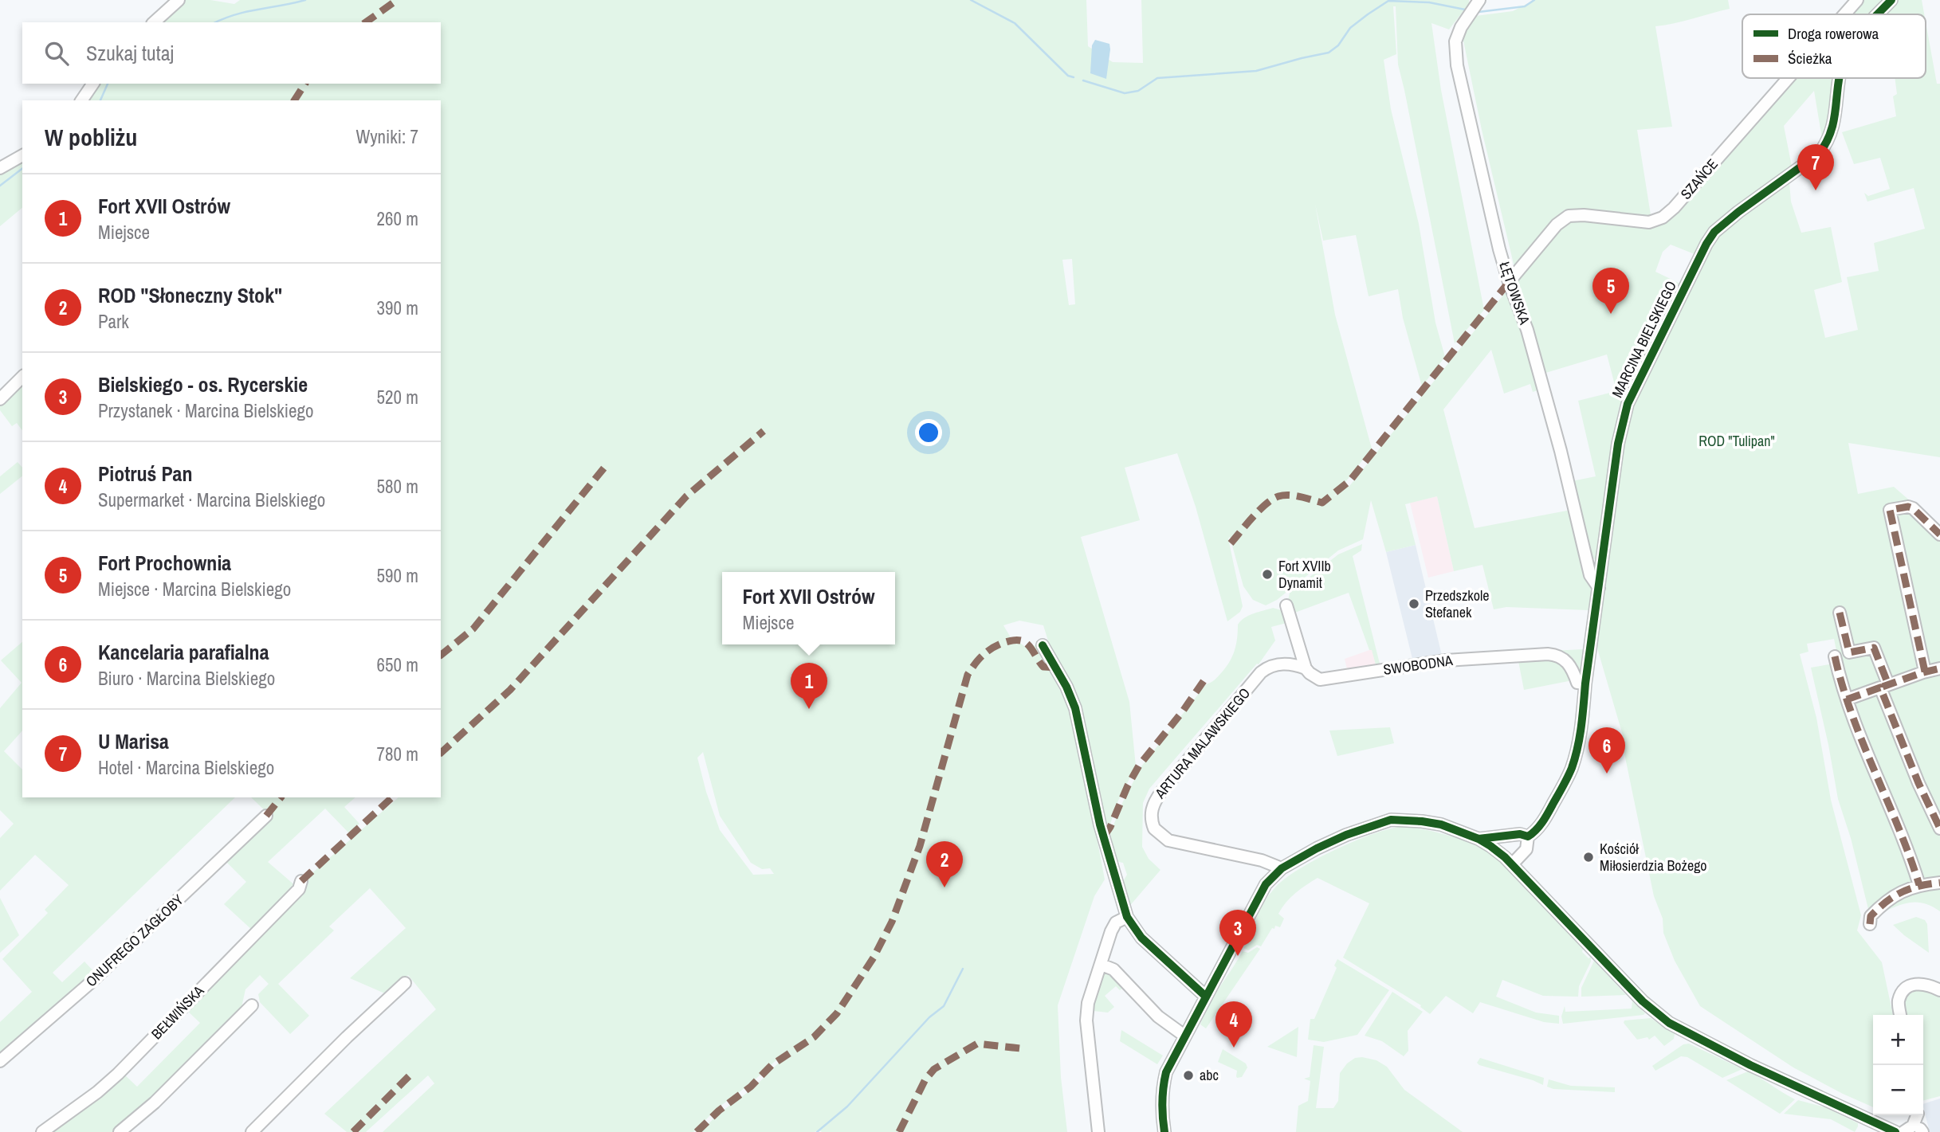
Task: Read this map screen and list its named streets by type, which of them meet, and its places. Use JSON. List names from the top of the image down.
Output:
{
  "streets": {
    "street": [
      "SZAŃCE",
      "ŁĘTOWSKA",
      "MARCINA BIELSKIEGO",
      "SWOBODNA",
      "ARTURA MALAWSKIEGO",
      "ONUFREGO ZAGŁOBY",
      "BEŁWIŃSKA"
    ]
  },
  "crossings": [
    ["SZAŃCE", "ŁĘTOWSKA"],
    ["ŁĘTOWSKA", "MARCINA BIELSKIEGO"],
    ["MARCINA BIELSKIEGO", "SWOBODNA"],
    ["SWOBODNA", "ARTURA MALAWSKIEGO"]
  ],
  "parks": ["ROD \"Tulipan\""],
  "places": [
    "Fort XVIIb Dynamit",
    "Przedszkole Stefanek",
    "Kościół Miłosierdzia Bożego",
    "abc"
  ],
  "legend": ["Droga rowerowa", "Ścieżka"],
  "page": {
    "search": "Szukaj tutaj",
    "heading": ["W pobliżu", "Wyniki: 7"],
    "pins": [
      "7",
      "5",
      "1",
      "6",
      "2",
      "3",
      "4"
    ],
    "list": [
      {
        "mark": "1",
        "name": "Fort XVII Ostrów",
        "note": "Miejsce",
        "value": "260 m"
      },
      {
        "mark": "2",
        "name": "ROD \"Słoneczny Stok\"",
        "note": "Park",
        "value": "390 m"
      },
      {
        "mark": "3",
        "name": "Bielskiego - os. Rycerskie",
        "note": "Przystanek · Marcina Bielskiego",
        "value": "520 m"
      },
      {
        "mark": "4",
        "name": "Piotruś Pan",
        "note": "Supermarket · Marcina Bielskiego",
        "value": "580 m"
      },
      {
        "mark": "5",
        "name": "Fort Prochownia",
        "note": "Miejsce · Marcina Bielskiego",
        "value": "590 m"
      },
      {
        "mark": "6",
        "name": "Kancelaria parafialna",
        "note": "Biuro · Marcina Bielskiego",
        "value": "650 m"
      },
      {
        "mark": "7",
        "name": "U Marisa",
        "note": "Hotel · Marcina Bielskiego",
        "value": "780 m"
      }
    ],
    "popup": ["Fort XVII Ostrów", "Miejsce"],
    "map_buttons": ["+", "−"]
  }
}
